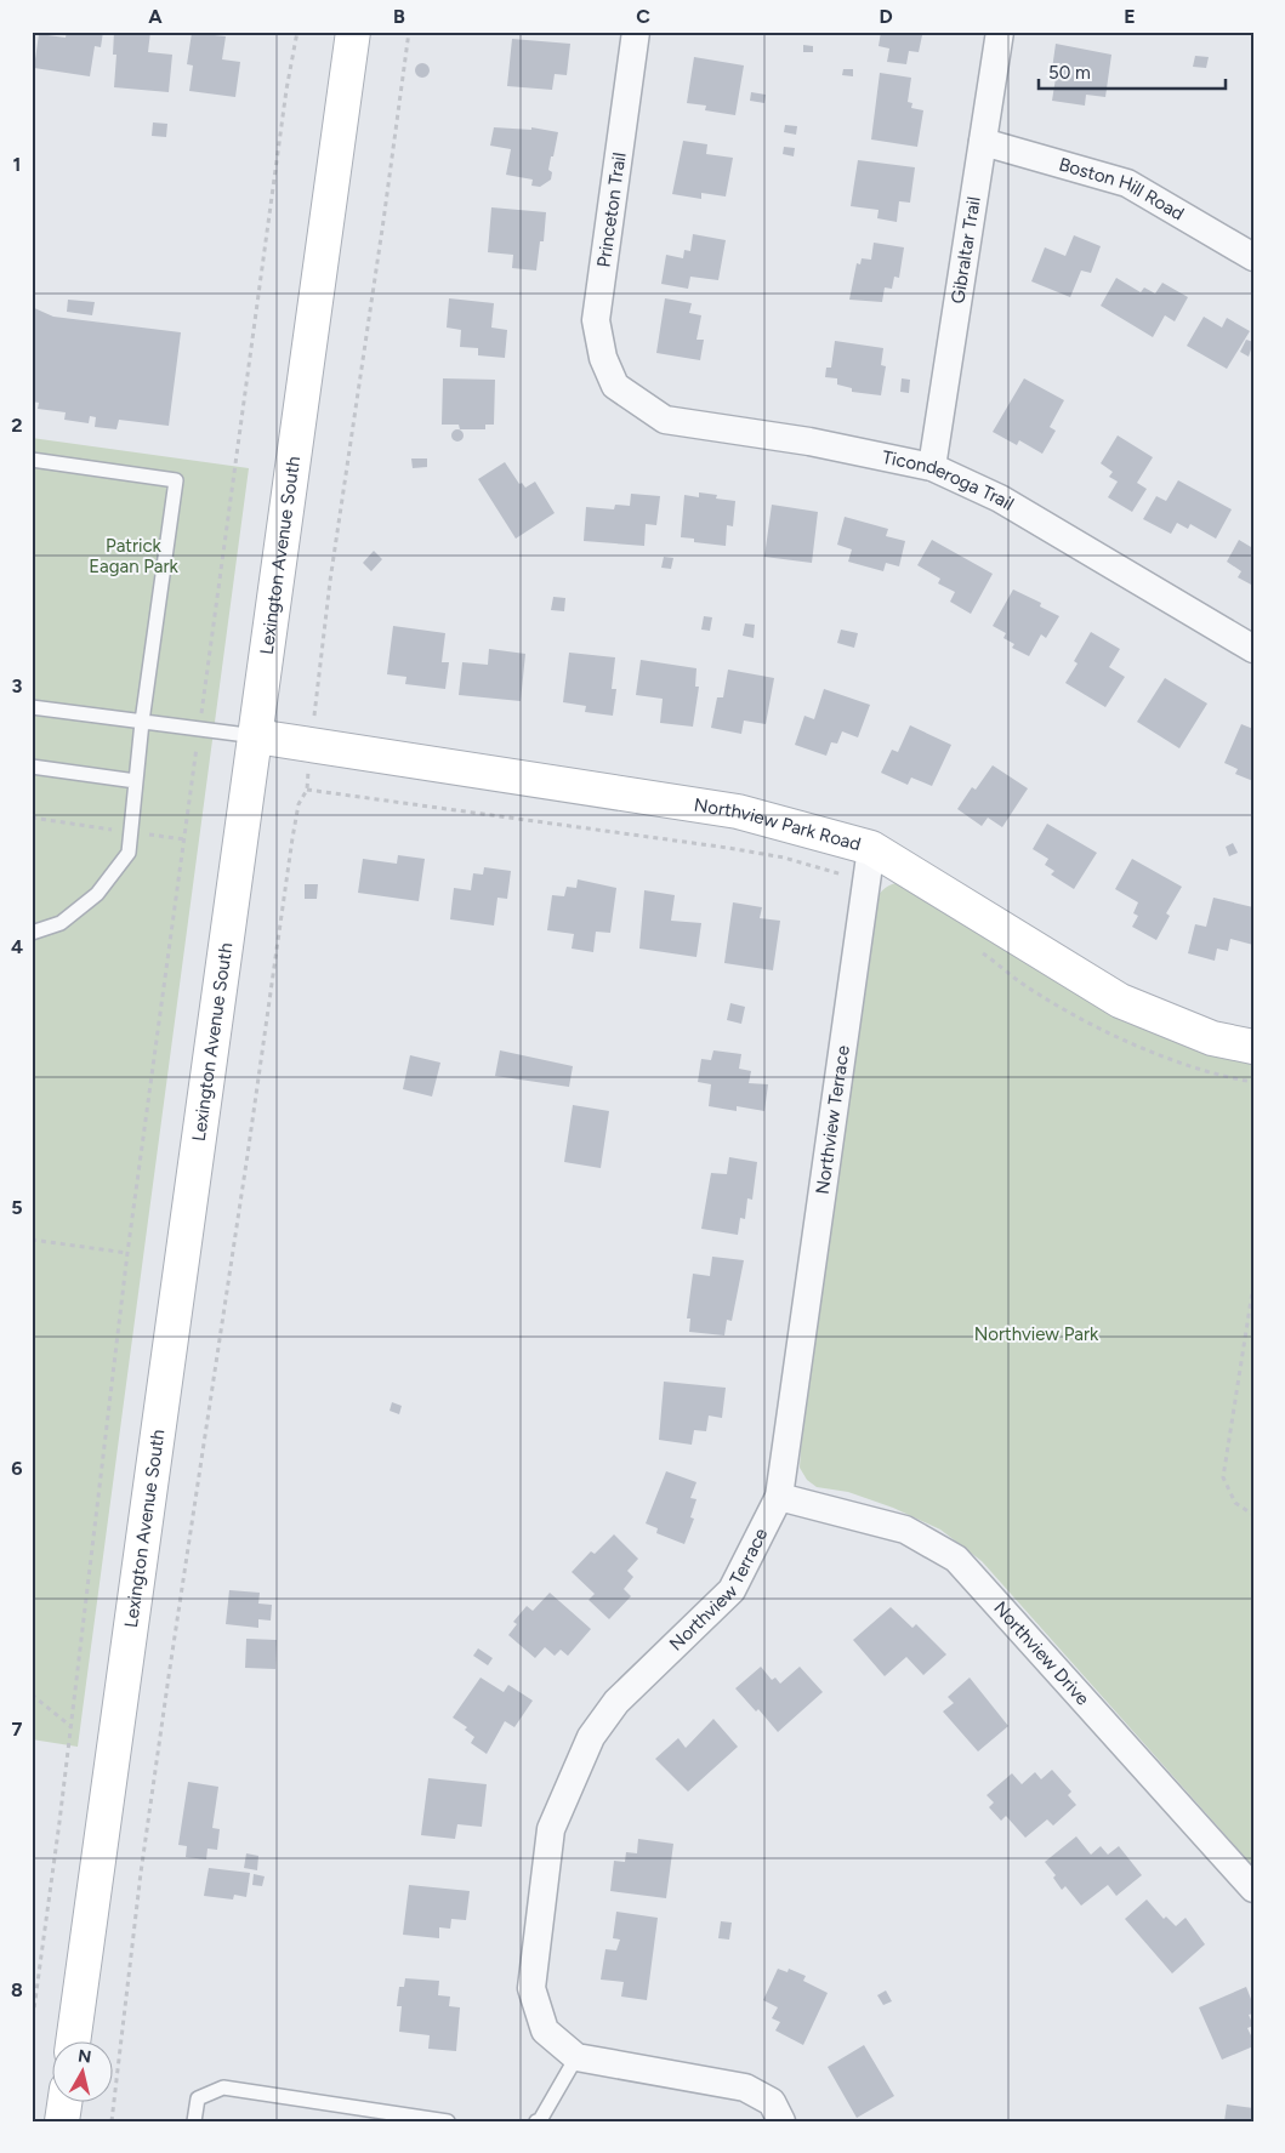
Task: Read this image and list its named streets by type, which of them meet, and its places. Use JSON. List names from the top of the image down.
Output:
{
  "streets": {
    "street": [
      "Boston Hill Road",
      "Princeton Trail",
      "Gibraltar Trail",
      "Ticonderoga Trail",
      "Lexington Avenue South",
      "Northview Park Road",
      "Northview Terrace",
      "Northview Drive"
    ]
  },
  "crossings": [
    ["Boston Hill Road", "Gibraltar Trail"],
    ["Princeton Trail", "Ticonderoga Trail"],
    ["Gibraltar Trail", "Ticonderoga Trail"],
    ["Lexington Avenue South", "Northview Park Road"],
    ["Northview Park Road", "Northview Terrace"],
    ["Northview Terrace", "Northview Drive"]
  ],
  "parks": ["Patrick Eagan Park", "Northview Park"],
  "scale_bar": "50 m",
  "north": "top",
  "grid": {
    "columns": [
      "A",
      "B",
      "C",
      "D",
      "E"
    ],
    "rows": [
      "1",
      "2",
      "3",
      "4",
      "5",
      "6",
      "7",
      "8"
    ]
  }
}
